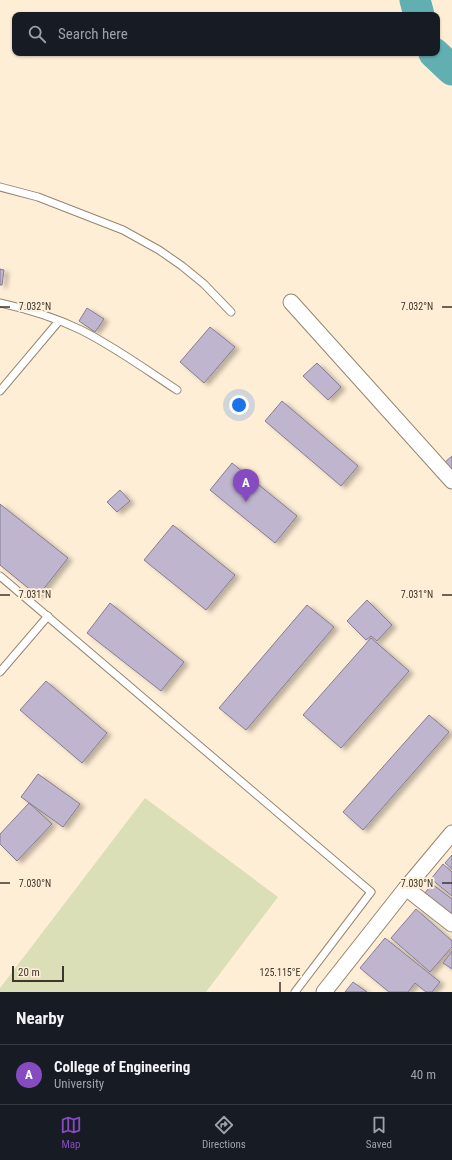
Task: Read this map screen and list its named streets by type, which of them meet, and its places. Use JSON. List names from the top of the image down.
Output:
{
  "scale_bar": "20 m",
  "page": {
    "search": "Search here",
    "pins": "A",
    "scale": "20 m",
    "heading": "Nearby",
    "list": [
      {
        "mark": "A",
        "name": "College of Engineering",
        "note": "University",
        "value": "40 m"
      }
    ],
    "nav": ["Map", "Directions", "Saved"]
  },
  "coordinates": [
    "7.032°N",
    "7.031°N",
    "7.030°N",
    "125.115°E"
  ]
}
